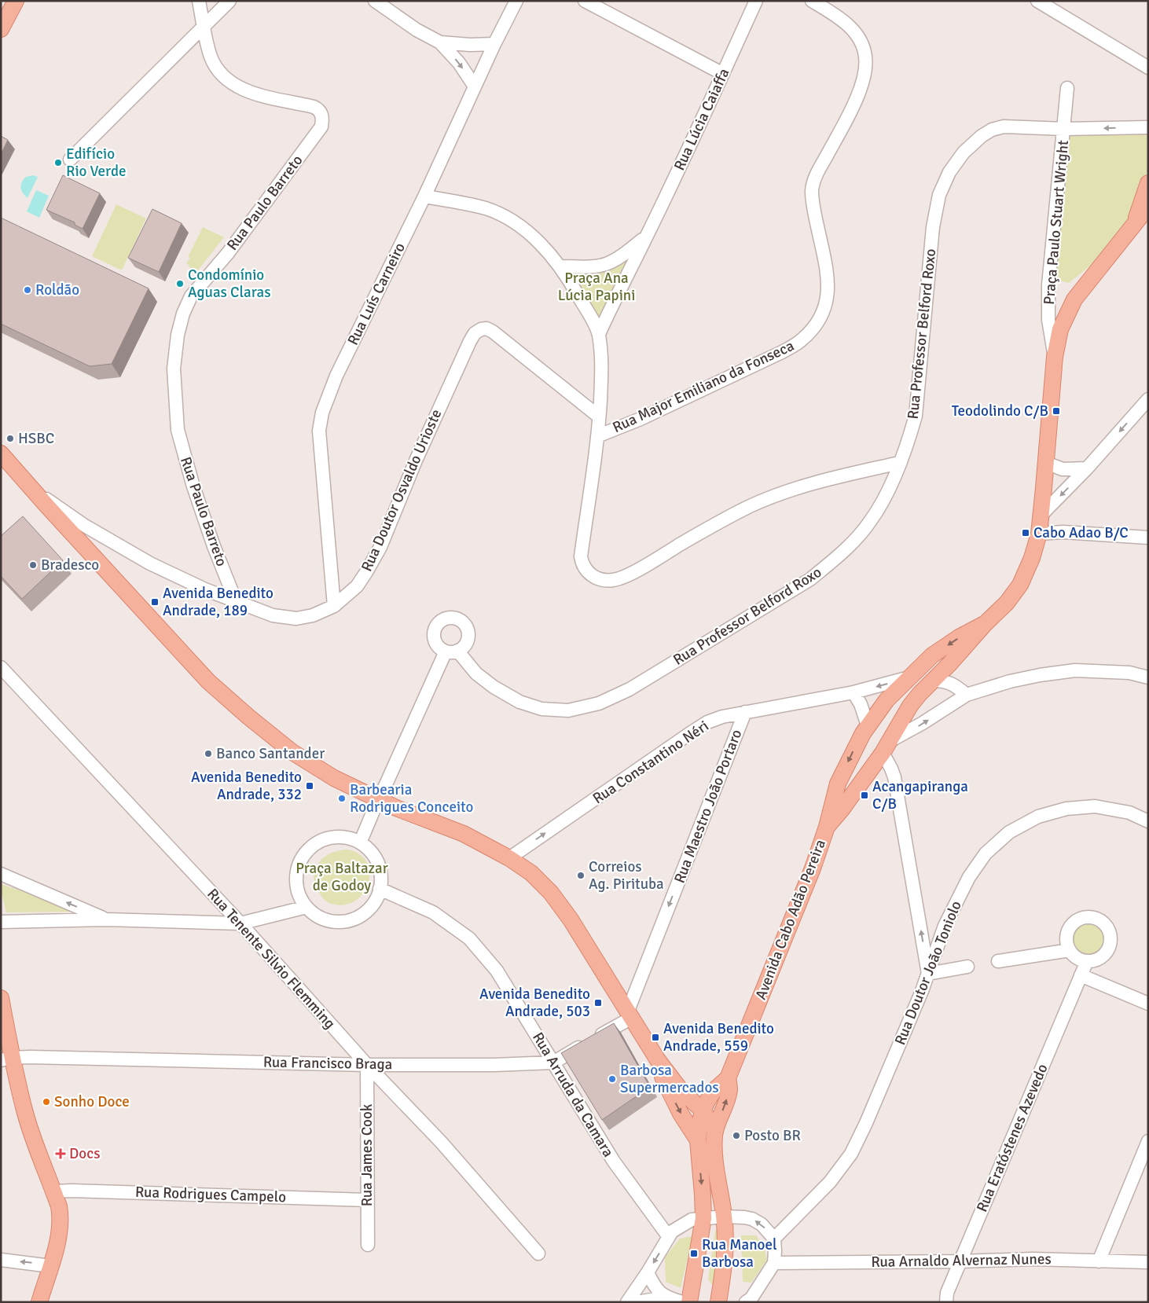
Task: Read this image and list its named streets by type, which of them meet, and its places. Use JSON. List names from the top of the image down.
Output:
{
  "streets": {
    "main road": ["Avenida Cabo Adão Pereira"],
    "street": [
      "Rua Lúcia Caiaffa",
      "Rua Paulo Barreto",
      "Praça Paulo Stuart Wright",
      "Rua Luís Carneiro",
      "Rua Professor Belford Roxo",
      "Rua Major Emiliano da Fonseca",
      "Rua Doutor Osvaldo Urioste",
      "Rua Constantino Néri",
      "Rua Maestro João Portaro",
      "Rua Tenente Silvio Flemming",
      "Rua Doutor João Toniolo",
      "Rua Francisco Braga",
      "Rua Arruda da Camara",
      "Rua Eratóstenes Azevedo",
      "Rua James Cook",
      "Rua Rodrigues Campelo",
      "Rua Arnaldo Alvernaz Nunes"
    ]
  },
  "crossings": [
    ["Rua Paulo Barreto", "Rua Doutor Osvaldo Urioste"],
    ["Praça Paulo Stuart Wright", "Rua Professor Belford Roxo"],
    ["Praça Paulo Stuart Wright", "Avenida Cabo Adão Pereira"],
    ["Rua Luís Carneiro", "Rua Doutor Osvaldo Urioste"],
    ["Rua Constantino Néri", "Rua Maestro João Portaro"],
    ["Rua Constantino Néri", "Avenida Cabo Adão Pereira"],
    ["Rua Maestro João Portaro", "Rua Francisco Braga"],
    ["Rua Tenente Silvio Flemming", "Rua Francisco Braga"],
    ["Rua Tenente Silvio Flemming", "Rua James Cook"],
    ["Rua Francisco Braga", "Rua Arruda da Camara"],
    ["Rua Francisco Braga", "Rua James Cook"],
    ["Rua Eratóstenes Azevedo", "Rua Arnaldo Alvernaz Nunes"],
    ["Rua James Cook", "Rua Rodrigues Campelo"]
  ],
  "one_way": ["Rua Maestro João Portaro"],
  "parks": ["Praça Ana Lúcia Papini", "Praça Baltazar de Godoy"],
  "places": {
    "other": [
      "Edifício Rio Verde",
      "Condomínio Aguas Claras",
      "Roldão",
      "HSBC",
      "Bradesco",
      "Banco Santander",
      "Barbearia Rodrigues Conceito",
      "Correios Ag. Pirituba",
      "Barbosa Supermercados",
      "Sonho Doce",
      "Posto BR"
    ],
    "transit": [
      "Teodolindo C/B",
      "Cabo Adao B/C",
      "Avenida Benedito Andrade, 189",
      "Avenida Benedito Andrade, 332",
      "Acangapiranga C/B",
      "Avenida Benedito Andrade, 503",
      "Avenida Benedito Andrade, 559",
      "Rua Manoel Barbosa"
    ],
    "health": ["Docs"]
  }
}
